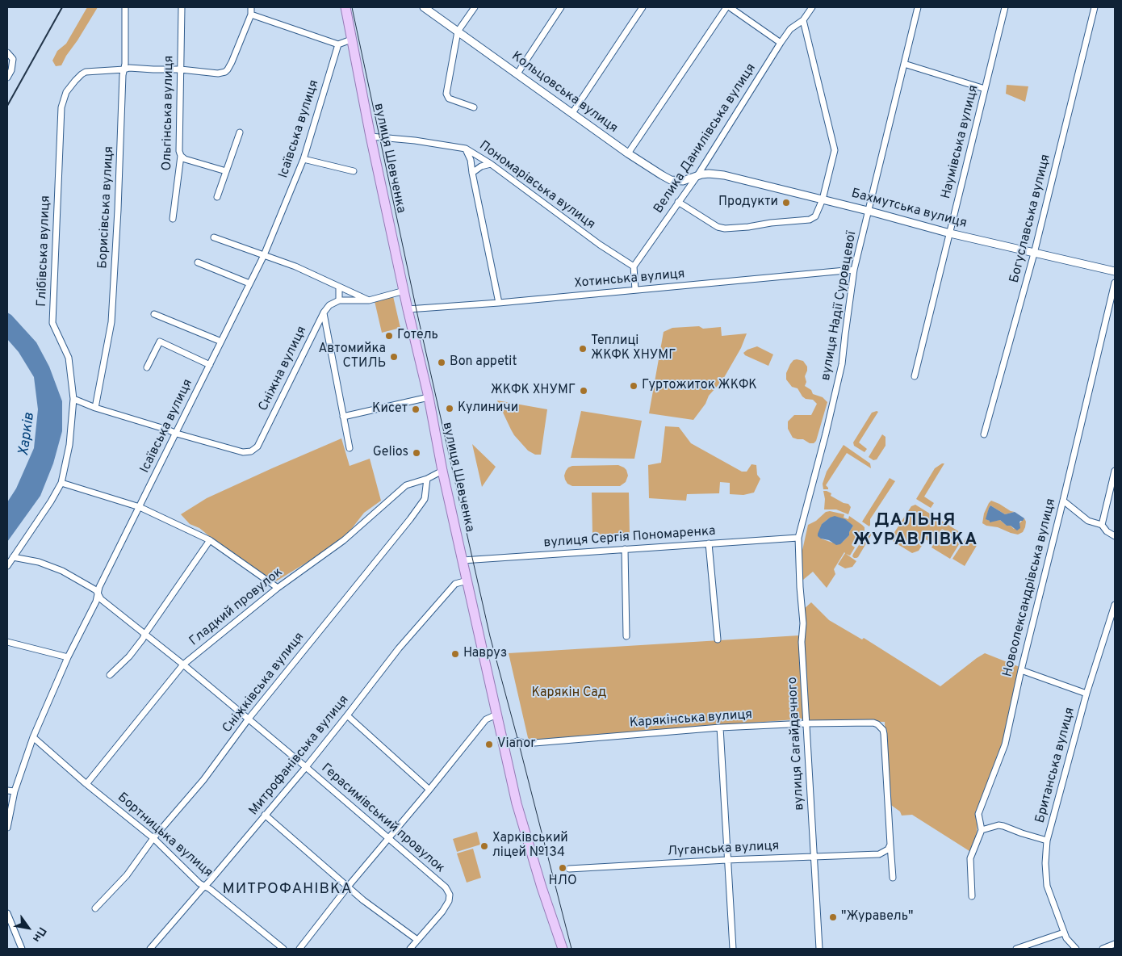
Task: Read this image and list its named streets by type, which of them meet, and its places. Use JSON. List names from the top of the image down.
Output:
{
  "streets": {
    "main road": ["вулиця Шевченка"],
    "street": [
      "Кольцовська вулиця",
      "Ольгінська вулиця",
      "Ісаївська вулиця",
      "Велика Данилівська вулиця",
      "Наумівська вулиця",
      "Пономарівська вулиця",
      "Борисівська вулиця",
      "Бахмутська вулиця",
      "Богуславська вулиця",
      "Глібівська вулиця",
      "Хотинська вулиця",
      "вулиця Надії Суровцевої",
      "Сніжна вулиця",
      "вулиця Сергія Пономаренка",
      "Новоолександрівська вулиця",
      "Гладкий провулок",
      "Сніжківська вулиця",
      "Карякінська вулиця",
      "вулиця Сагайдачного",
      "Митрофанівська вулиця",
      "Британська вулиця",
      "Герасимівський провулок",
      "Бортницька вулиця",
      "Луганська вулиця"
    ]
  },
  "crossings": [
    ["Кольцовська вулиця", "Велика Данилівська вулиця"],
    ["Кольцовська вулиця", "Бахмутська вулиця"],
    ["Ісаївська вулиця", "Сніжна вулиця"],
    ["Ісаївська вулиця", "Герасимівський провулок"],
    ["Ісаївська вулиця", "Бортницька вулиця"],
    ["Велика Данилівська вулиця", "Пономарівська вулиця"],
    ["Велика Данилівська вулиця", "Бахмутська вулиця"],
    ["Наумівська вулиця", "Бахмутська вулиця"],
    ["вулиця Шевченка", "Пономарівська вулиця"],
    ["вулиця Шевченка", "Хотинська вулиця"],
    ["вулиця Шевченка", "вулиця Сергія Пономаренка"],
    ["вулиця Шевченка", "Карякінська вулиця"],
    ["вулиця Шевченка", "Митрофанівська вулиця"],
    ["Борисівська вулиця", "Глібівська вулиця"],
    ["Бахмутська вулиця", "Богуславська вулиця"],
    ["Бахмутська вулиця", "вулиця Надії Суровцевої"],
    ["Глібівська вулиця", "Герасимівський провулок"],
    ["Хотинська вулиця", "вулиця Надії Суровцевої"],
    ["вулиця Надії Суровцевої", "вулиця Сергія Пономаренка"],
    ["вулиця Надії Суровцевої", "вулиця Сагайдачного"],
    ["вулиця Сергія Пономаренка", "вулиця Сагайдачного"],
    ["Гладкий провулок", "Сніжківська вулиця"],
    ["Гладкий провулок", "Герасимівський провулок"],
    ["Гладкий провулок", "Бортницька вулиця"],
    ["Сніжківська вулиця", "Герасимівський провулок"],
    ["Сніжківська вулиця", "Бортницька вулиця"],
    ["Карякінська вулиця", "вулиця Сагайдачного"],
    ["Карякінська вулиця", "Луганська вулиця"],
    ["вулиця Сагайдачного", "Луганська вулиця"],
    ["Митрофанівська вулиця", "Герасимівський провулок"],
    ["Митрофанівська вулиця", "Бортницька вулиця"]
  ],
  "districts": ["ДАЛЬНЯ ЖУРАВЛІВКА", "МИТРОФАНІВКА"],
  "water": ["Харків"],
  "parks": ["Карякін Сад"],
  "places": [
    "Продукти",
    "Готель",
    "Теплиці ЖКФК ХНУМГ",
    "Автомийка СТИЛЬ",
    "Bon appetit",
    "Гуртожиток ЖКФК",
    "ЖКФК ХНУМГ",
    "Кулиничи",
    "Кисет",
    "Gelios",
    "Навруз",
    "Vianor",
    "Харківський ліцей №134",
    "НЛО",
    "\"Журавель\""
  ],
  "north": "bottom right"
}
